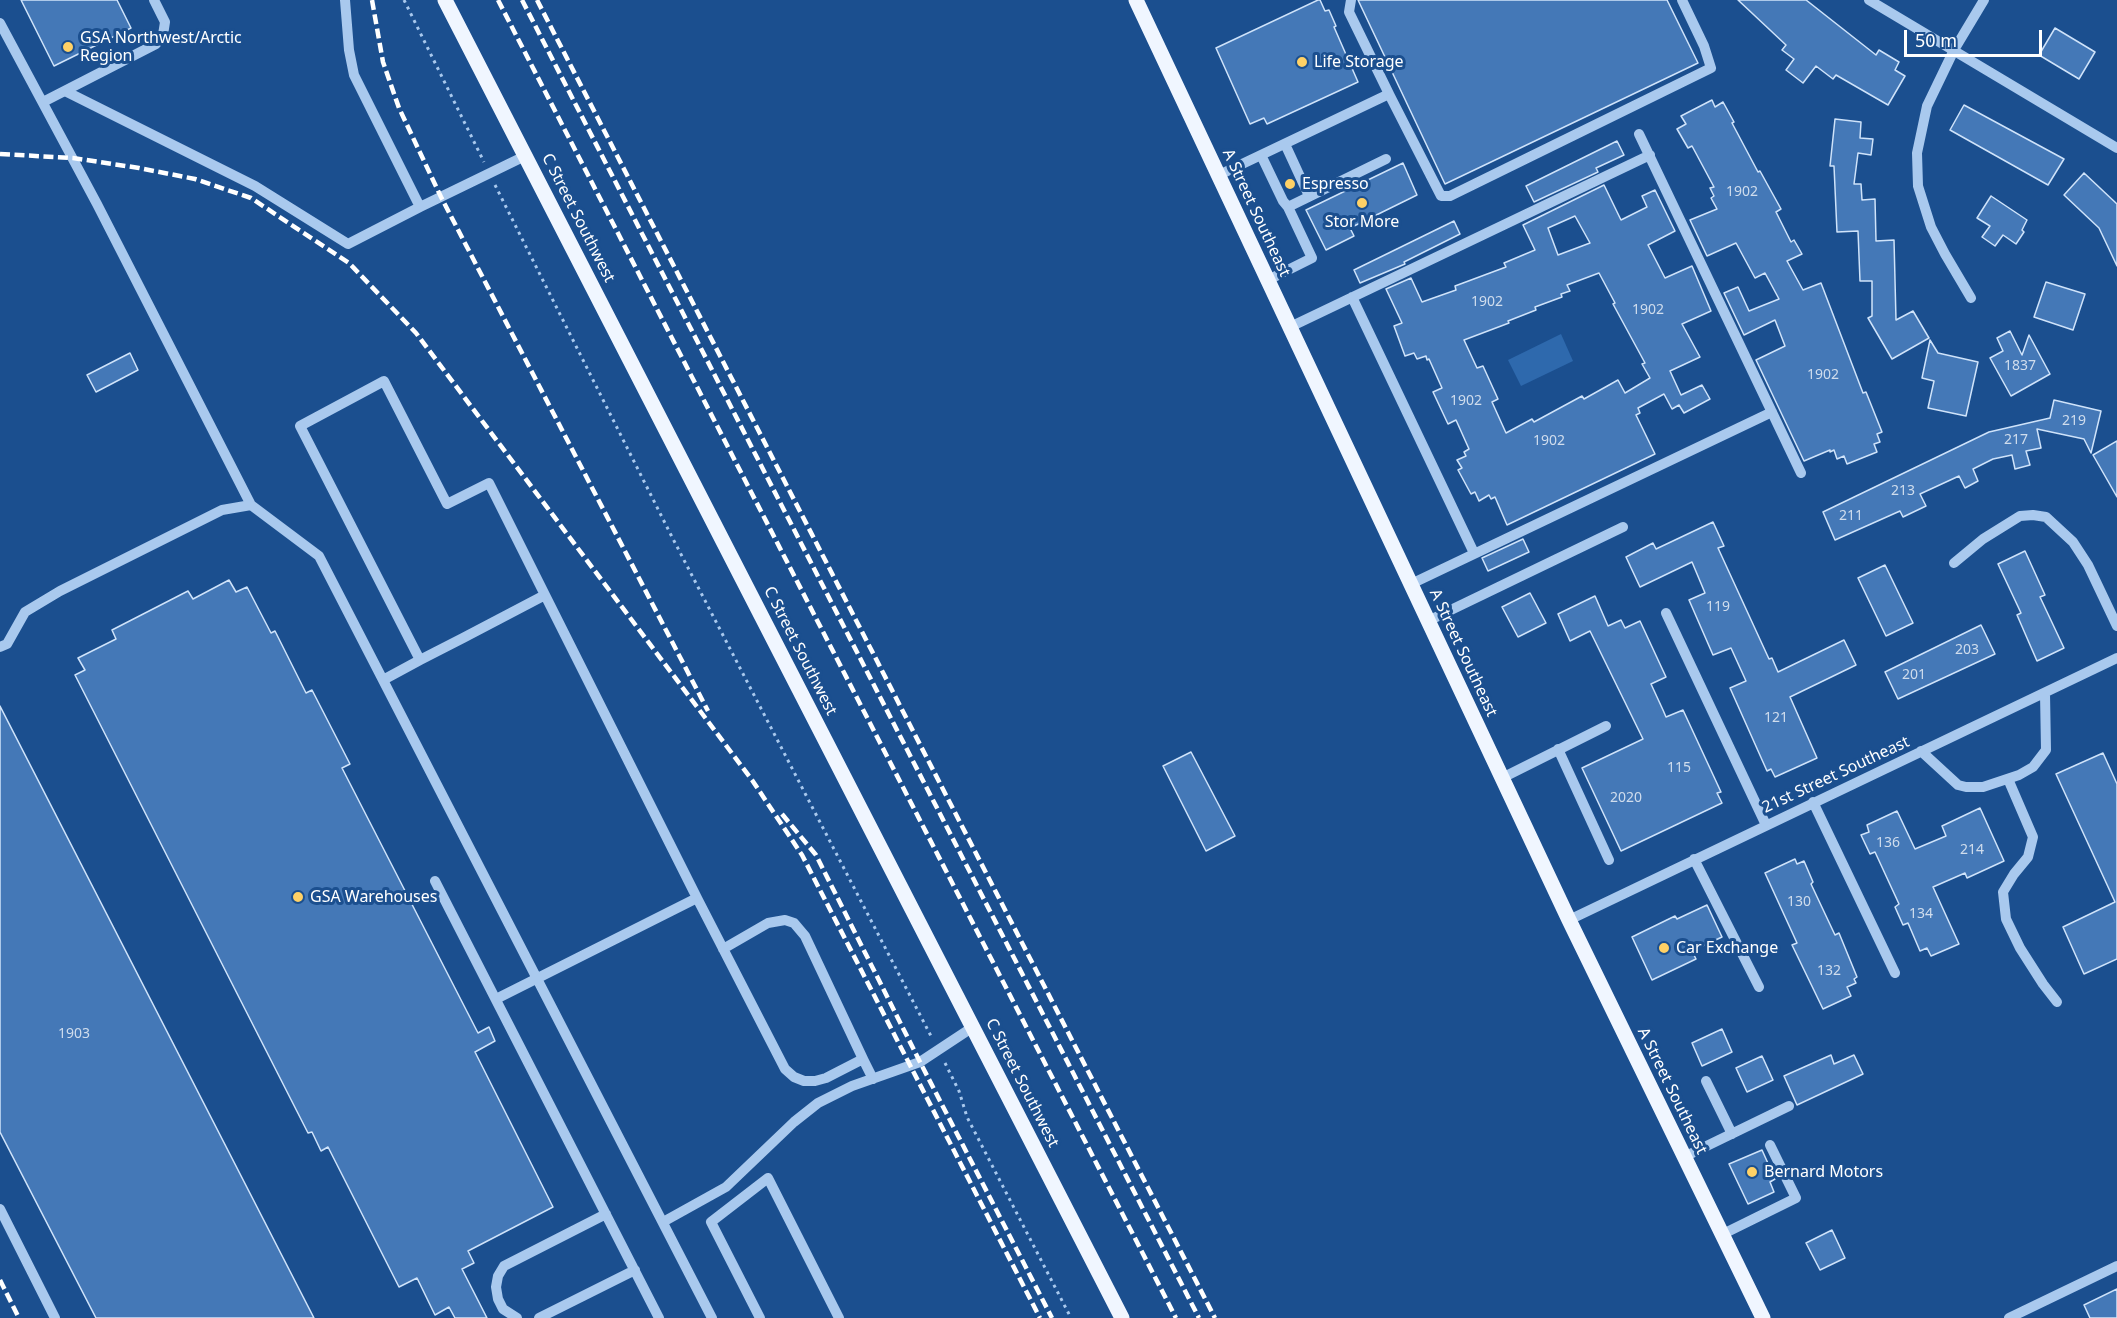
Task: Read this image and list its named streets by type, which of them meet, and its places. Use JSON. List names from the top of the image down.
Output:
{
  "streets": {
    "main road": ["A Street Southeast", "C Street Southwest"],
    "street": ["21st Street Southeast"]
  },
  "crossings": [
    ["A Street Southeast", "21st Street Southeast"]
  ],
  "places": [
    "GSA Northwest/Arctic Region",
    "Life Storage",
    "Espresso",
    "Stor More",
    "GSA Warehouses",
    "Car Exchange",
    "Bernard Motors"
  ],
  "house_numbers": [
    "1902",
    "1902",
    "1902",
    "1837",
    "1902",
    "1902",
    "219",
    "217",
    "1902",
    "213",
    "211",
    "119",
    "203",
    "201",
    "121",
    "115",
    "2020",
    "136",
    "214",
    "130",
    "134",
    "132",
    "1903"
  ],
  "scale_bar": "50 m"
}
